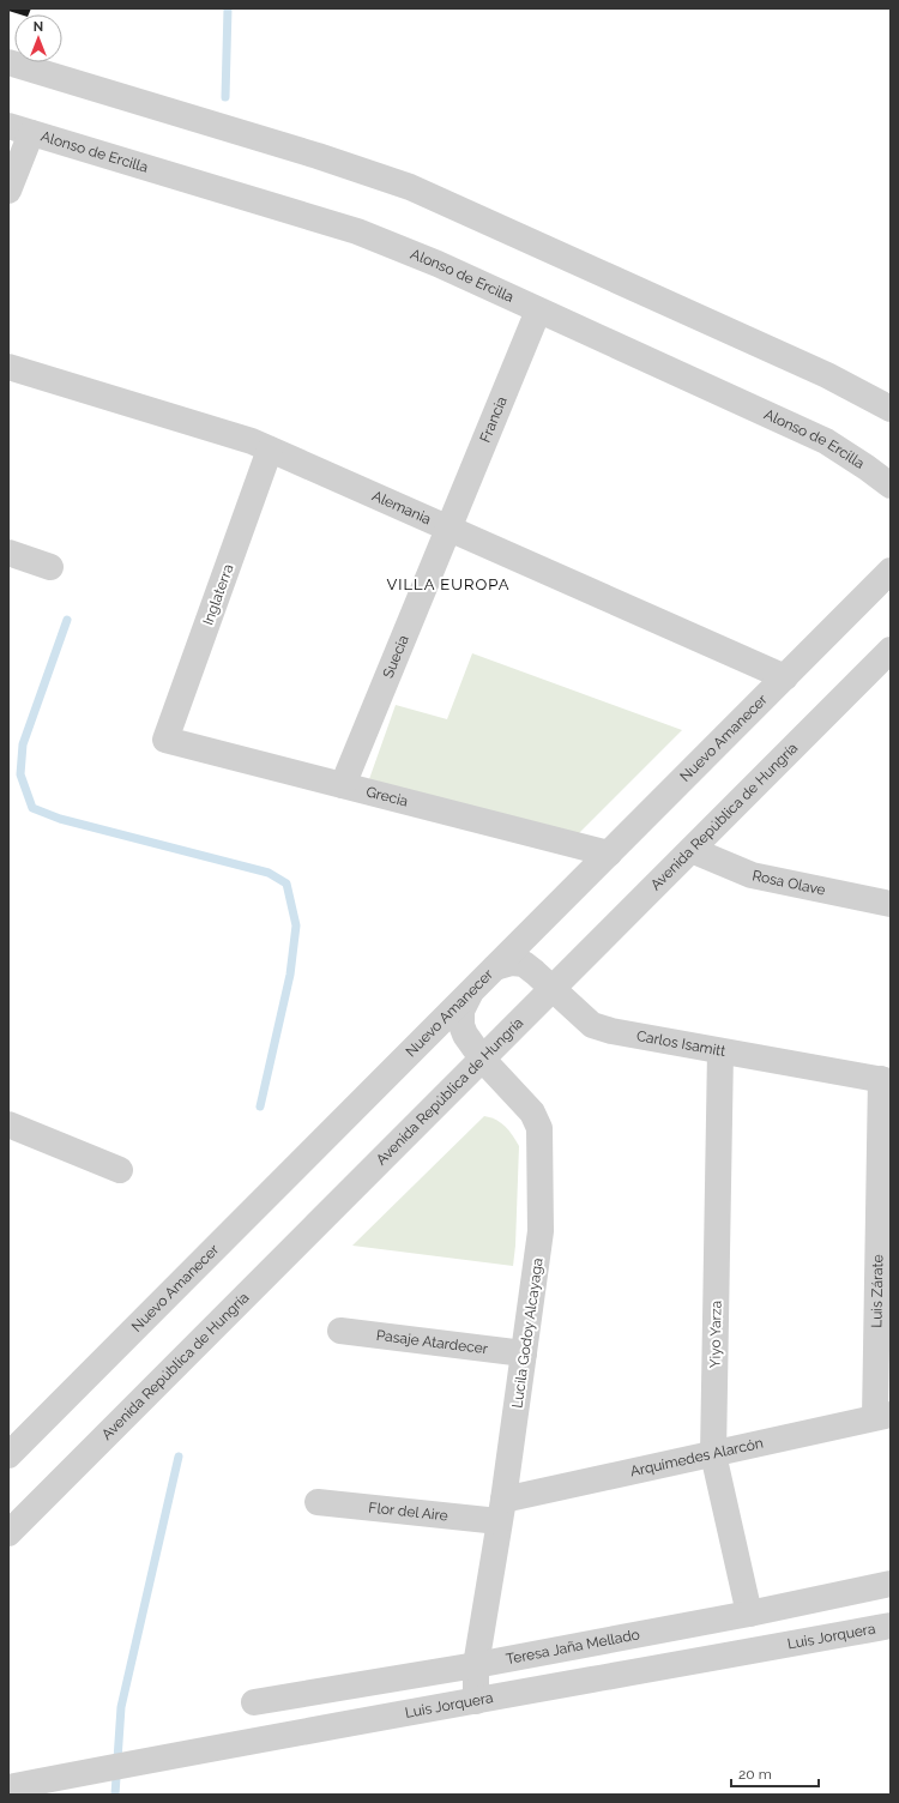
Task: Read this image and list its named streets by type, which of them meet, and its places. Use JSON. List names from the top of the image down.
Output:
{
  "streets": {
    "street": [
      "Alonso de Ercilla",
      "Francia",
      "Alemania",
      "Inglaterra",
      "Suecia",
      "Nuevo Amanecer",
      "Grecia",
      "Avenida República de Hungría",
      "Rosa Olave",
      "Carlos Isamitt",
      "Luis Zárate",
      "Lucila Godoy Alcayaga",
      "Yiyo Yarza",
      "Pasaje Atardecer",
      "Arquímedes Alarcón",
      "Flor del Aire",
      "Luis Jorquera",
      "Teresa Jaña Mellado"
    ]
  },
  "crossings": [
    ["Alonso de Ercilla", "Francia"],
    ["Francia", "Alemania"],
    ["Francia", "Suecia"],
    ["Alemania", "Inglaterra"],
    ["Alemania", "Suecia"],
    ["Alemania", "Nuevo Amanecer"],
    ["Inglaterra", "Grecia"],
    ["Suecia", "Grecia"],
    ["Nuevo Amanecer", "Grecia"],
    ["Nuevo Amanecer", "Carlos Isamitt"],
    ["Nuevo Amanecer", "Lucila Godoy Alcayaga"],
    ["Avenida República de Hungría", "Rosa Olave"],
    ["Avenida República de Hungría", "Carlos Isamitt"],
    ["Avenida República de Hungría", "Lucila Godoy Alcayaga"],
    ["Carlos Isamitt", "Luis Zárate"],
    ["Carlos Isamitt", "Yiyo Yarza"],
    ["Luis Zárate", "Arquímedes Alarcón"],
    ["Lucila Godoy Alcayaga", "Pasaje Atardecer"],
    ["Lucila Godoy Alcayaga", "Arquímedes Alarcón"],
    ["Lucila Godoy Alcayaga", "Flor del Aire"],
    ["Lucila Godoy Alcayaga", "Luis Jorquera"],
    ["Lucila Godoy Alcayaga", "Teresa Jaña Mellado"],
    ["Yiyo Yarza", "Arquímedes Alarcón"],
    ["Yiyo Yarza", "Teresa Jaña Mellado"],
    ["Arquímedes Alarcón", "Flor del Aire"]
  ],
  "districts": ["VILLA EUROPA"],
  "scale_bar": "20 m",
  "north": "top"
}
